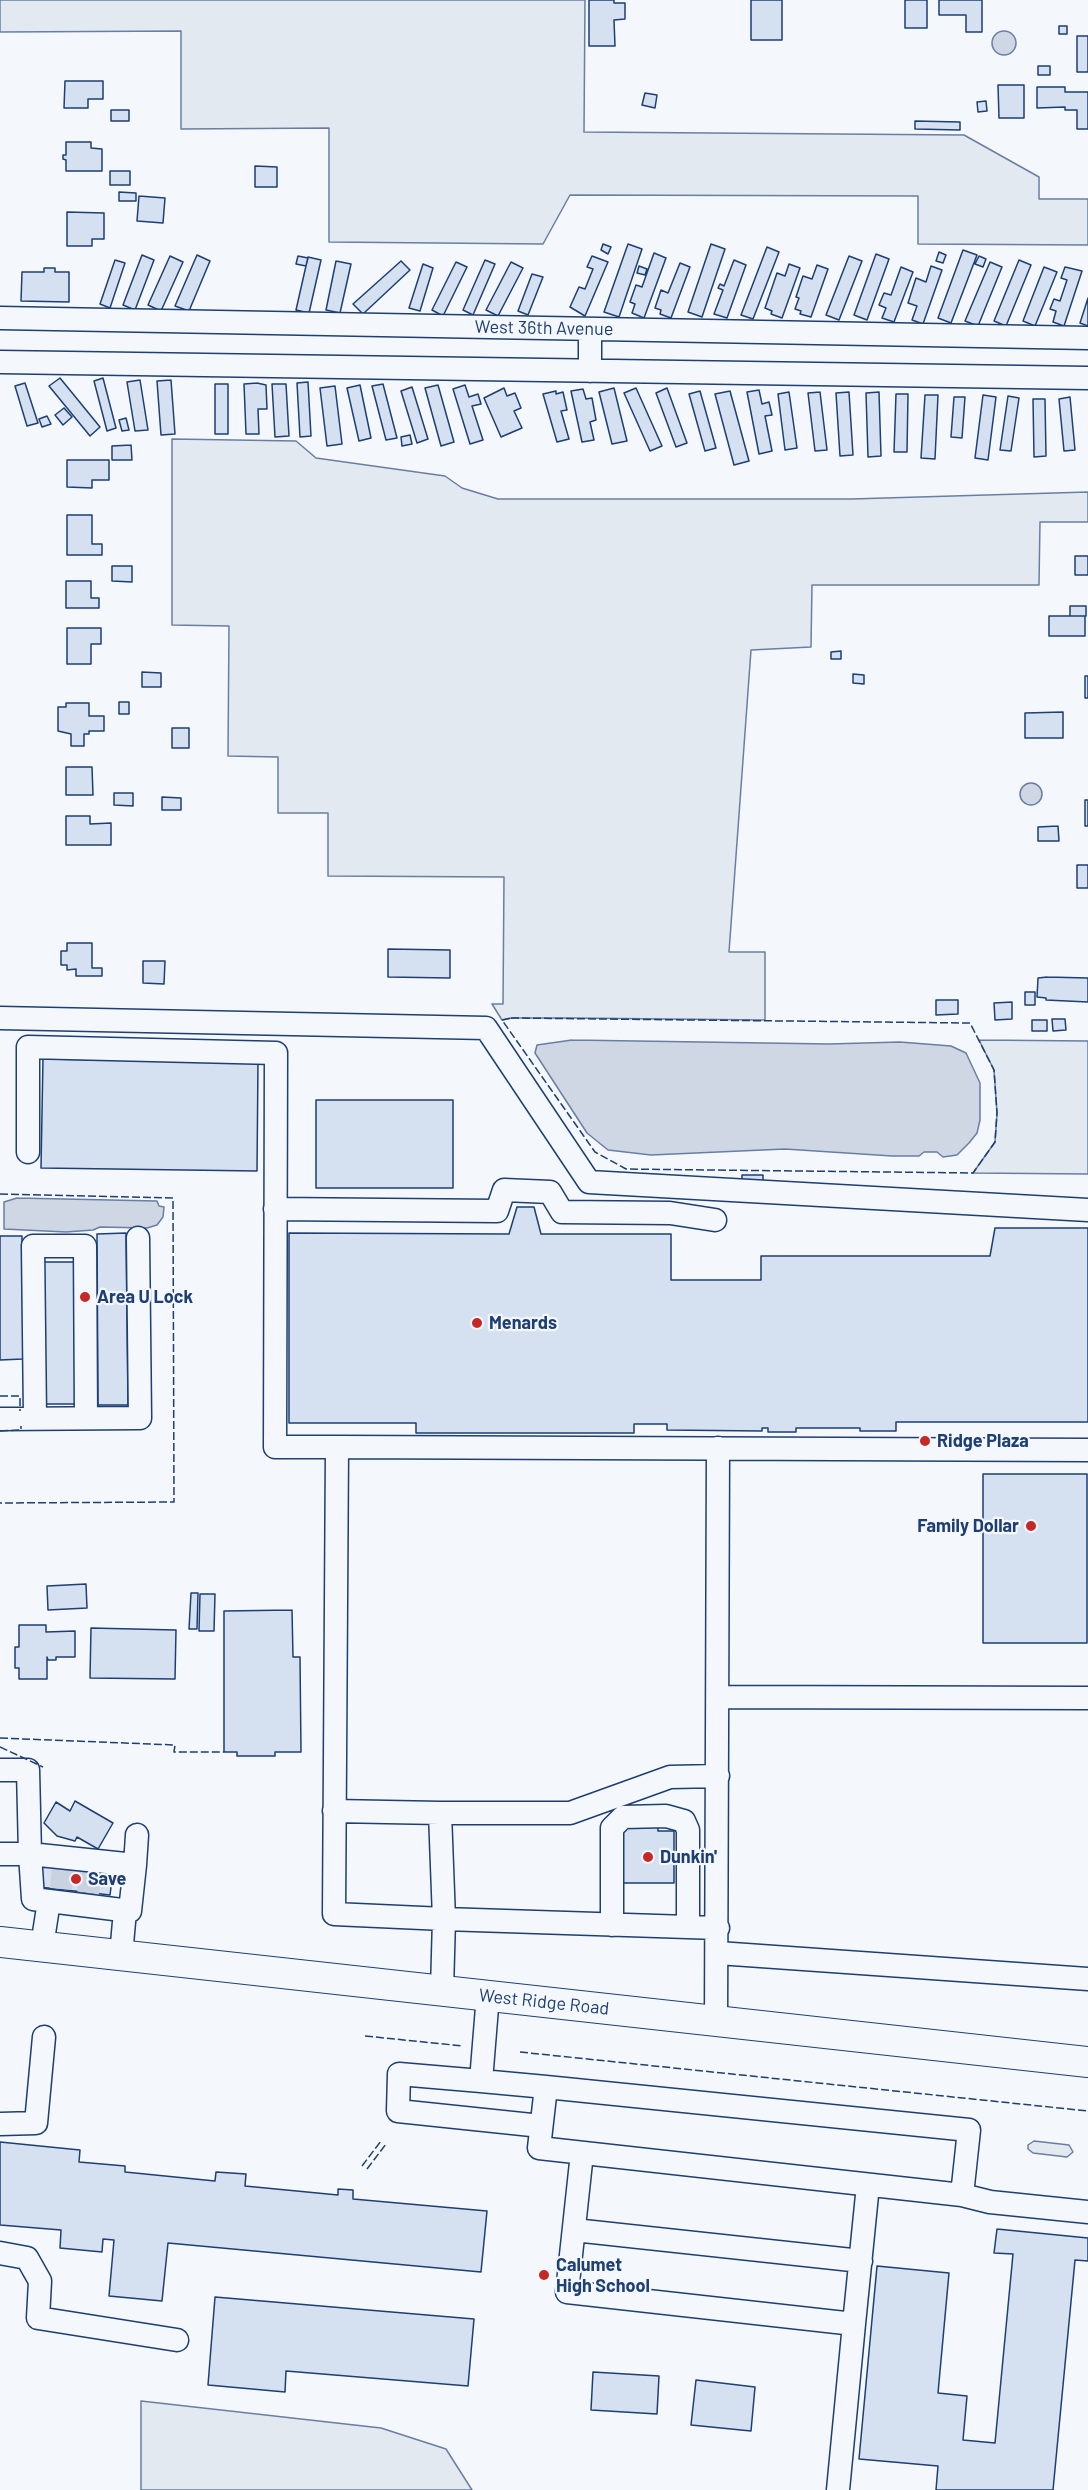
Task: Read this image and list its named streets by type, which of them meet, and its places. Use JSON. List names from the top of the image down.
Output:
{
  "streets": {
    "main road": ["West Ridge Road"],
    "street": ["West 36th Avenue"]
  },
  "places": [
    "Area U Lock",
    "Menards",
    "Ridge Plaza",
    "Family Dollar",
    "Dunkin'",
    "Save",
    "Calumet High School"
  ]
}
